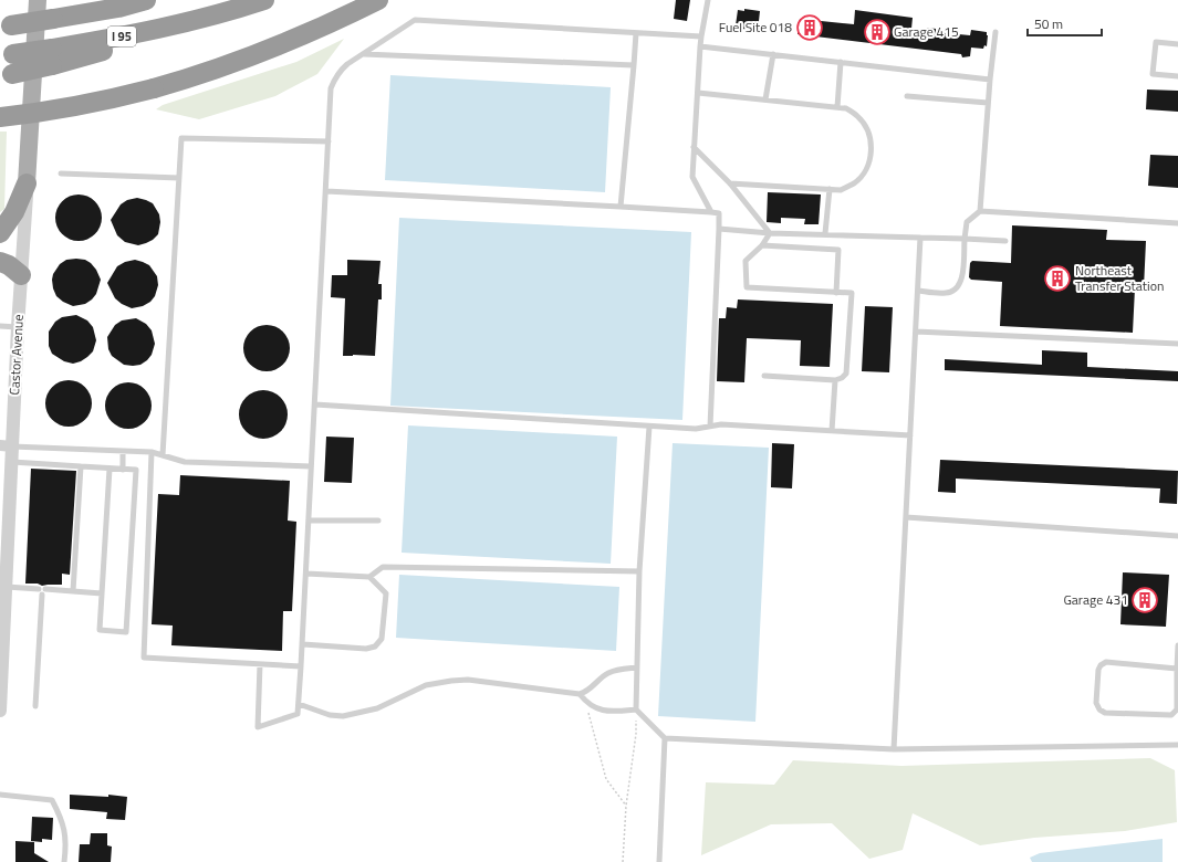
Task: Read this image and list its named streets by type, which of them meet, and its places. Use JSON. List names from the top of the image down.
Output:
{
  "streets": {
    "highway": ["I 95"],
    "main road": ["Castor Avenue"]
  },
  "places": {
    "building": [
      "Fuel Site 018",
      "Garage 415",
      "Northeast Transfer Station",
      "Garage 431"
    ]
  },
  "scale_bar": "50 m"
}
